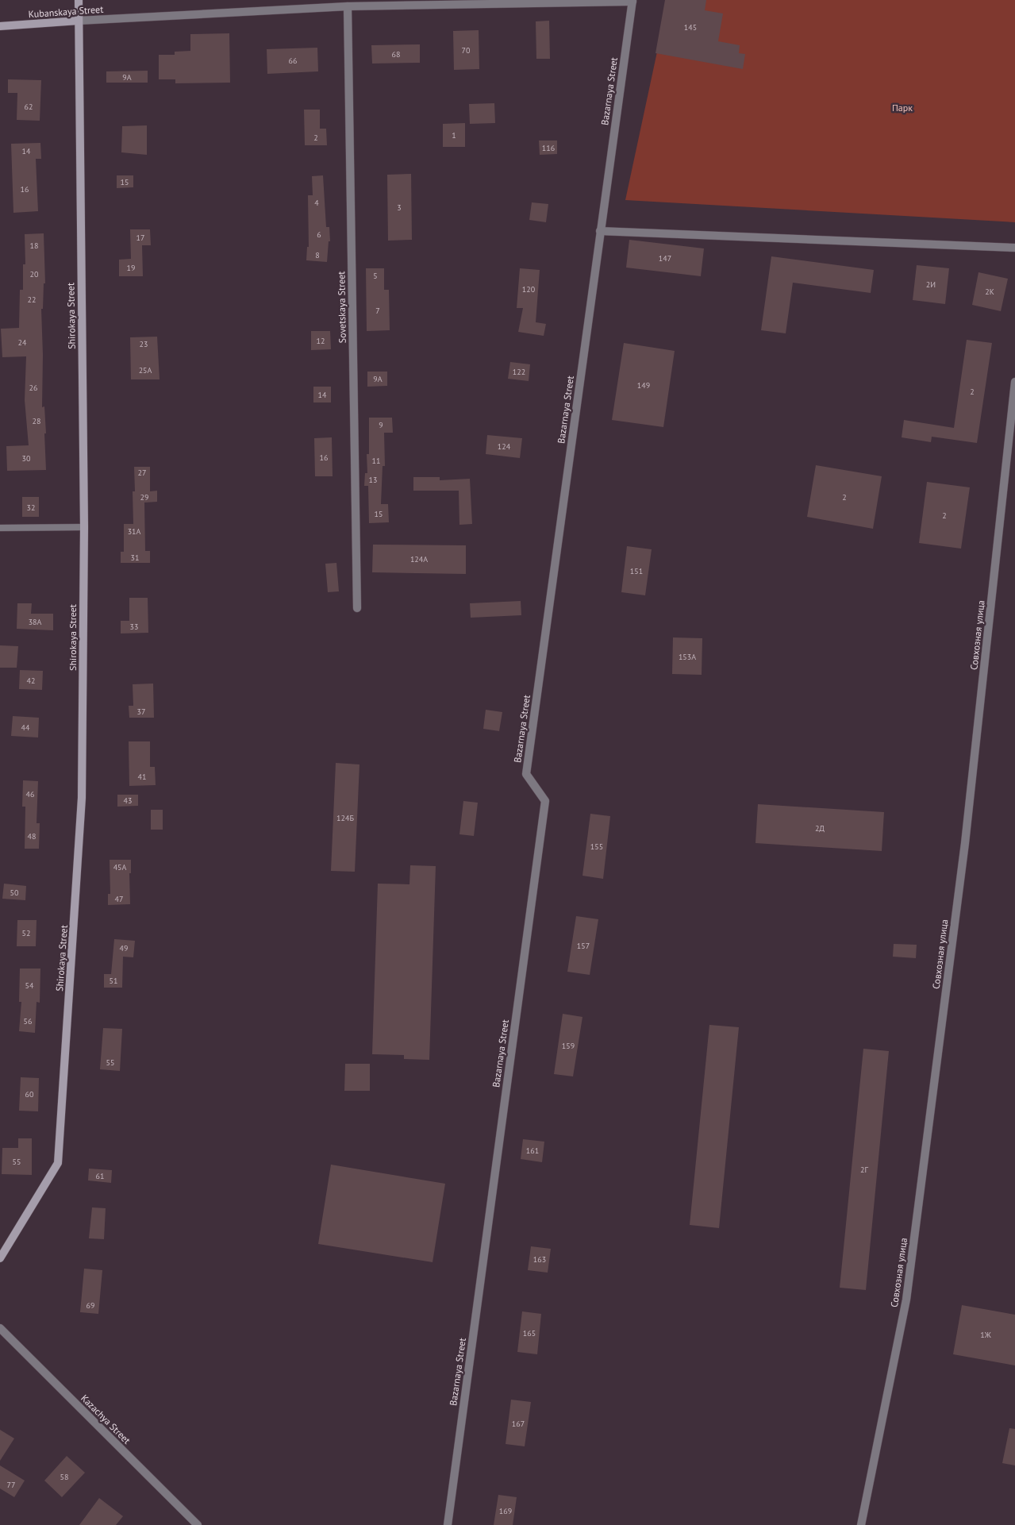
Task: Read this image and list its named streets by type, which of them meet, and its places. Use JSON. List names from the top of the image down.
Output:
{
  "streets": {
    "street": [
      "Kubanskaya Street",
      "Bazarnaya Street",
      "Sovetskaya Street",
      "Shirokaya Street",
      "Совхозная улица",
      "Kazachya Street"
    ]
  },
  "crossings": [
    ["Kubanskaya Street", "Bazarnaya Street"],
    ["Kubanskaya Street", "Sovetskaya Street"],
    ["Kubanskaya Street", "Shirokaya Street"]
  ],
  "parks": ["Парк"],
  "house_numbers": [
    "145",
    "70",
    "68",
    "66",
    "9А",
    "62",
    "1",
    "2",
    "116",
    "14",
    "15",
    "16",
    "4",
    "3",
    "6",
    "17",
    "18",
    "8",
    "147",
    "19",
    "20",
    "5",
    "2И",
    "120",
    "2К",
    "22",
    "7",
    "12",
    "24",
    "23",
    "25А",
    "122",
    "9А",
    "149",
    "26",
    "2",
    "14",
    "28",
    "9",
    "124",
    "16",
    "30",
    "11",
    "27",
    "13",
    "29",
    "2",
    "32",
    "15",
    "2",
    "31А",
    "31",
    "124А",
    "151",
    "38А",
    "33",
    "153А",
    "42",
    "37",
    "44",
    "41",
    "46",
    "43",
    "124Б",
    "2Д",
    "48",
    "155",
    "45А",
    "50",
    "47",
    "52",
    "157",
    "49",
    "51",
    "54",
    "56",
    "159",
    "55",
    "60",
    "161",
    "55",
    "2Г",
    "61",
    "163",
    "69",
    "165",
    "1Ж",
    "167",
    "58",
    "77",
    "169"
  ]
}
